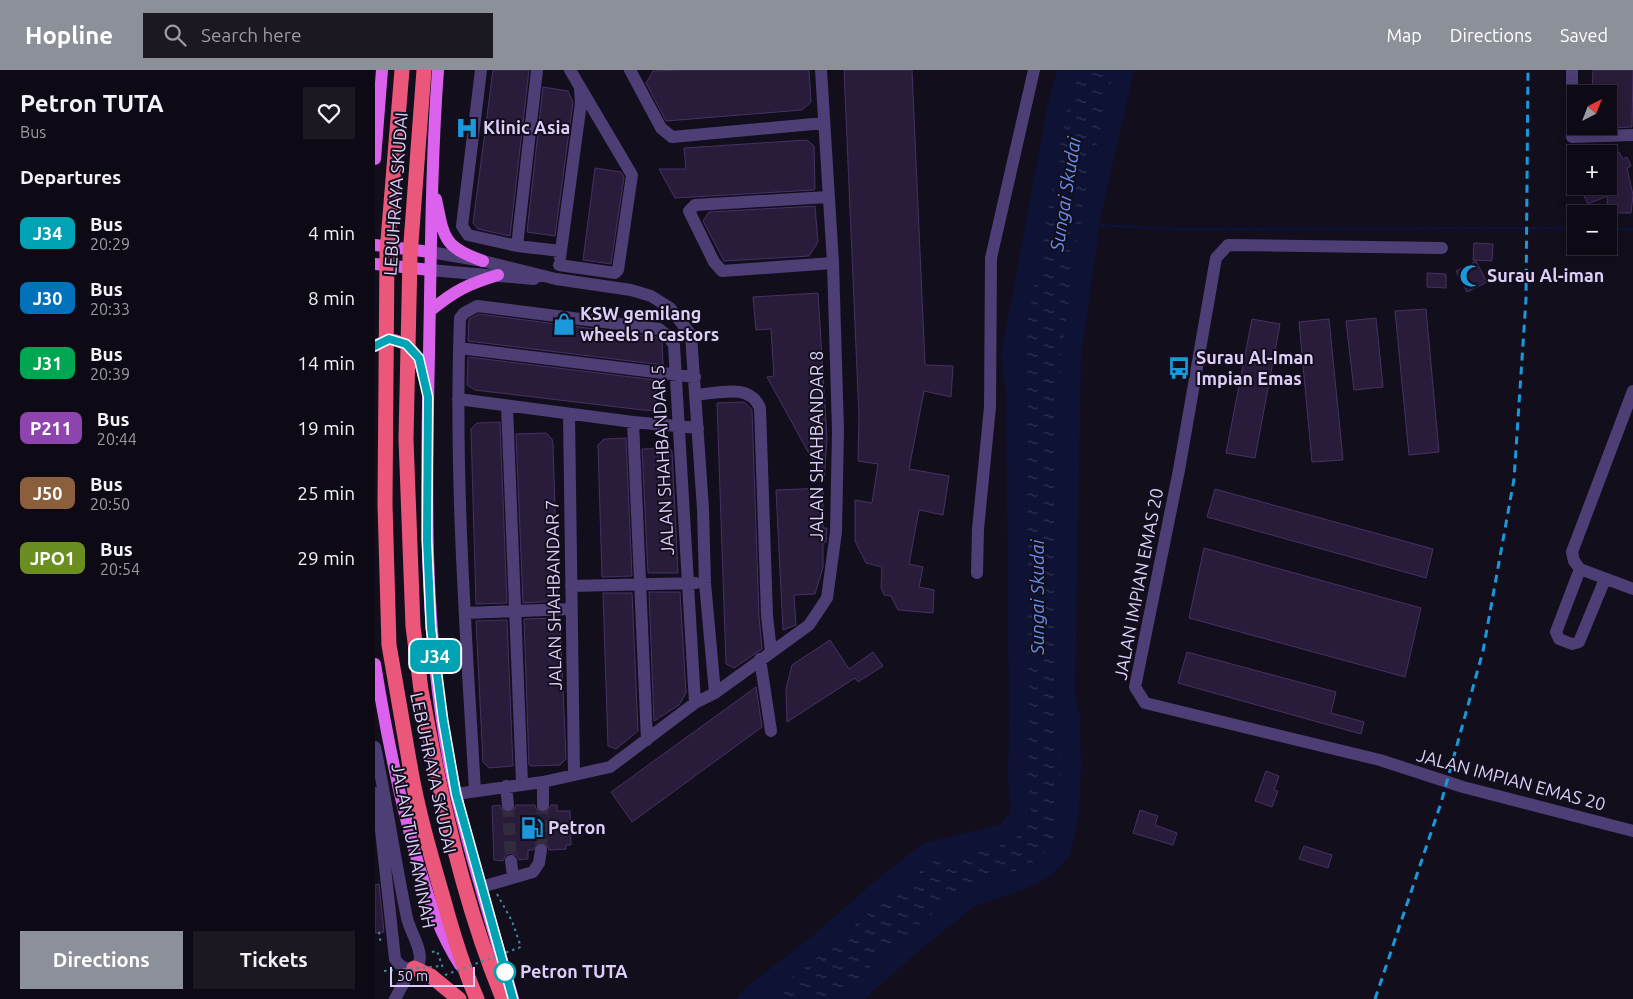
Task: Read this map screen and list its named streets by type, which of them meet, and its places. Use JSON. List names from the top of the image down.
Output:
{
  "streets": {
    "highway": ["LEBUHRAYA SKUDAI"],
    "street": [
      "JALAN SHAHBANDAR 8",
      "JALAN SHAHBANDAR 5",
      "JALAN IMPIAN EMAS 20",
      "JALAN SHAHBANDAR 7",
      "JALAN TUN AMINAH"
    ]
  },
  "crossings": [
    ["JALAN SHAHBANDAR 8", "JALAN SHAHBANDAR 5"],
    ["JALAN SHAHBANDAR 8", "JALAN SHAHBANDAR 7"]
  ],
  "water": ["Sungai Skudai"],
  "places": {
    "hospital": ["Klinic Asia"],
    "mosque": ["Surau Al-iman"],
    "shop": ["KSW gemilang wheels n castors"],
    "bus stop": ["Surau Al-Iman Impian Emas"],
    "fuel station": ["Petron"],
    "other": ["Petron TUTA"]
  },
  "lines": ["bus line J34"],
  "scale_bar": "50 m",
  "north": "top right",
  "page": {
    "header": "Hopline",
    "search": "Search here",
    "nav": ["Map", "Directions", "Saved"],
    "heading": [
      ["Petron TUTA", "Bus"],
      "Departures"
    ],
    "on_map": "J34",
    "map_buttons": ["+", "−"],
    "list": [
      {
        "mark": "J34",
        "name": "Bus",
        "note": "20:29",
        "value": "4 min"
      },
      {
        "mark": "J30",
        "name": "Bus",
        "note": "20:33",
        "value": "8 min"
      },
      {
        "mark": "J31",
        "name": "Bus",
        "note": "20:39",
        "value": "14 min"
      },
      {
        "mark": "P211",
        "name": "Bus",
        "note": "20:44",
        "value": "19 min"
      },
      {
        "mark": "J50",
        "name": "Bus",
        "note": "20:50",
        "value": "25 min"
      },
      {
        "mark": "JPO1",
        "name": "Bus",
        "note": "20:54",
        "value": "29 min"
      }
    ],
    "buttons": ["Directions", "Tickets"],
    "scale": "50 m"
  }
}
